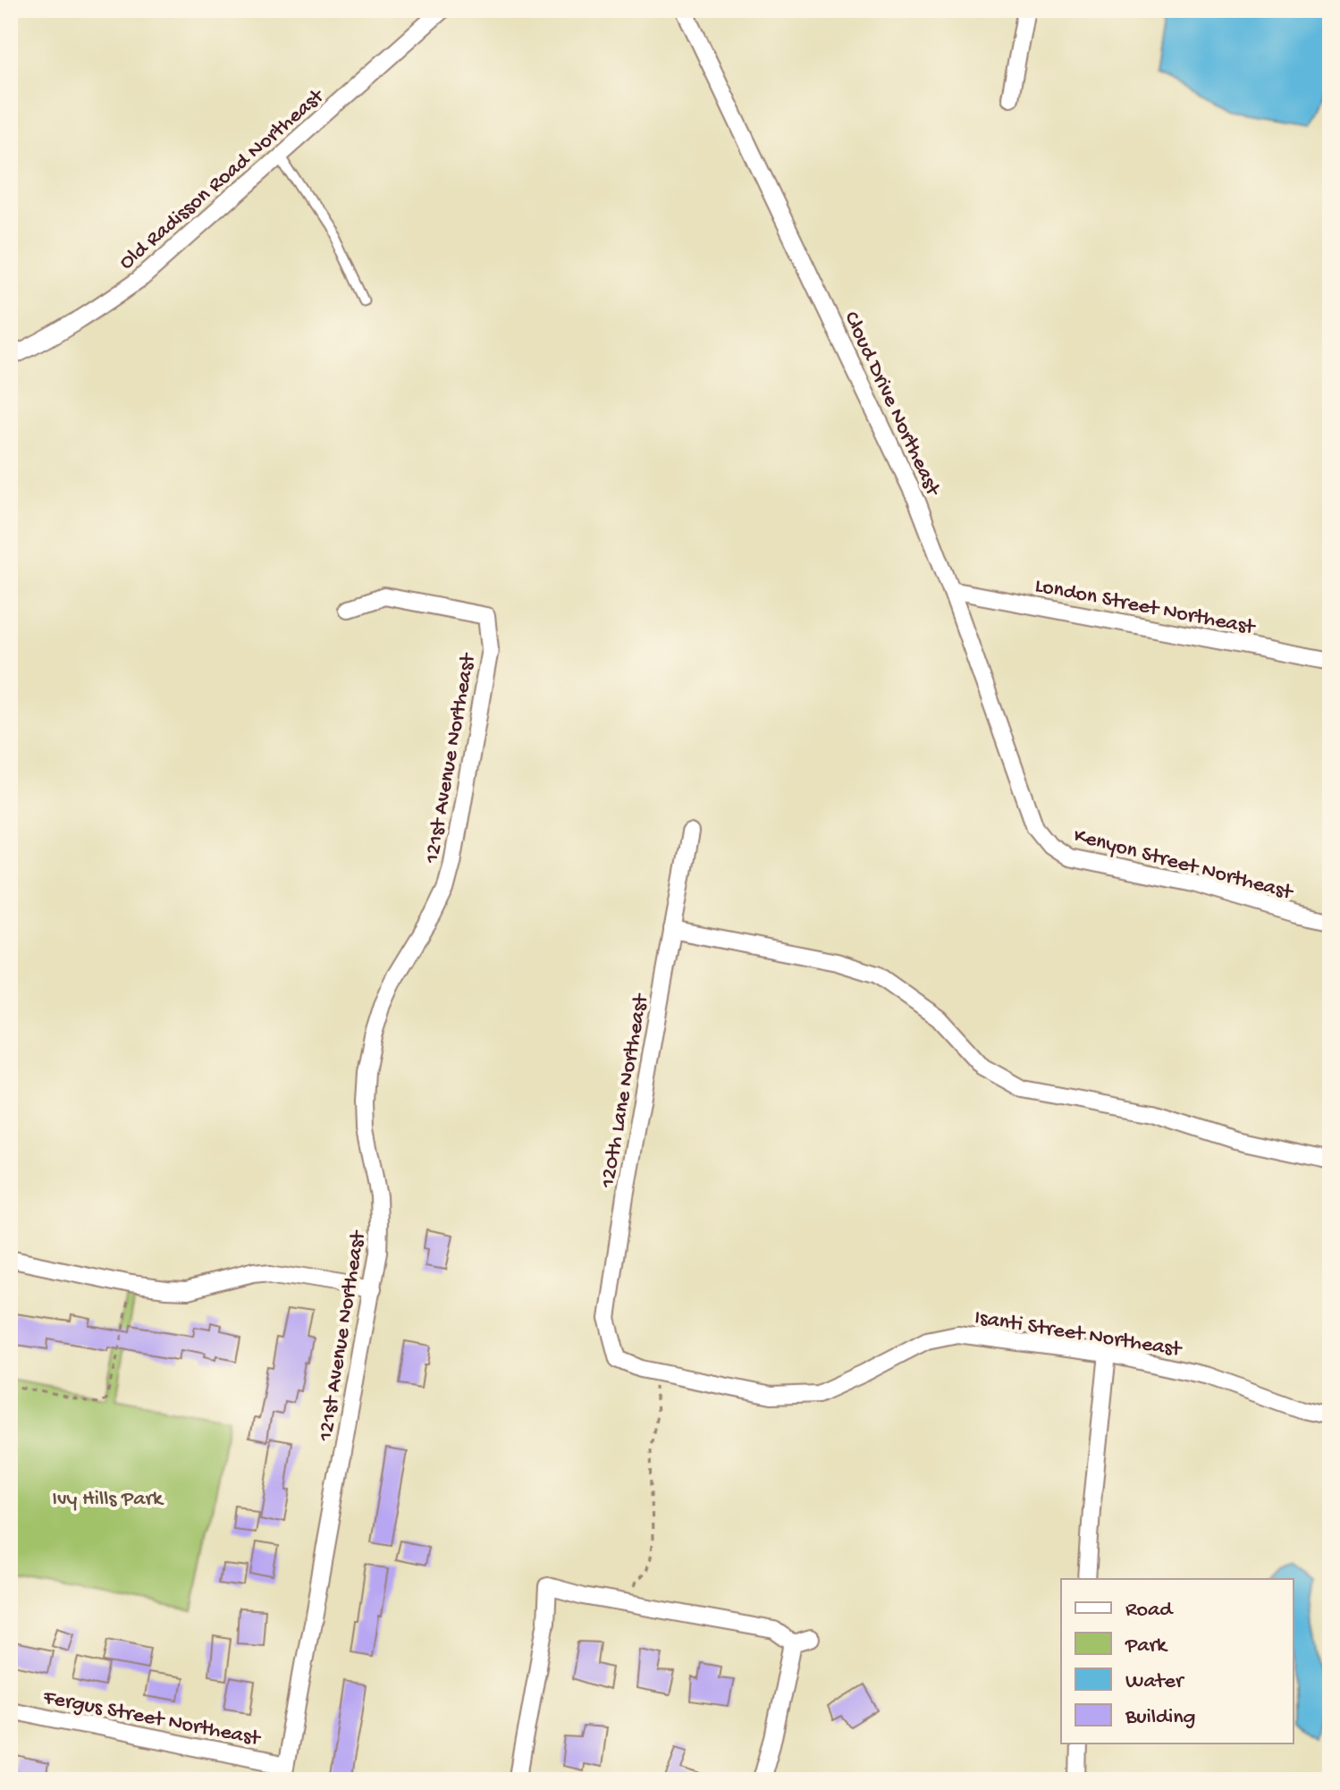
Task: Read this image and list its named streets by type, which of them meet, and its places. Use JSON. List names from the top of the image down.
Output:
{
  "streets": {
    "street": [
      "Old Radisson Road Northeast",
      "Cloud Drive Northeast",
      "London Street Northeast",
      "121st Avenue Northeast",
      "Kenyon Street Northeast",
      "120th Lane Northeast",
      "Isanti Street Northeast",
      "Fergus Street Northeast"
    ]
  },
  "crossings": [
    ["Cloud Drive Northeast", "London Street Northeast"],
    ["Cloud Drive Northeast", "Kenyon Street Northeast"],
    ["121st Avenue Northeast", "Fergus Street Northeast"],
    ["120th Lane Northeast", "Isanti Street Northeast"]
  ],
  "parks": ["Ivy Hills Park"],
  "legend": [
    "Road",
    "Park",
    "Water",
    "Building"
  ]
}
